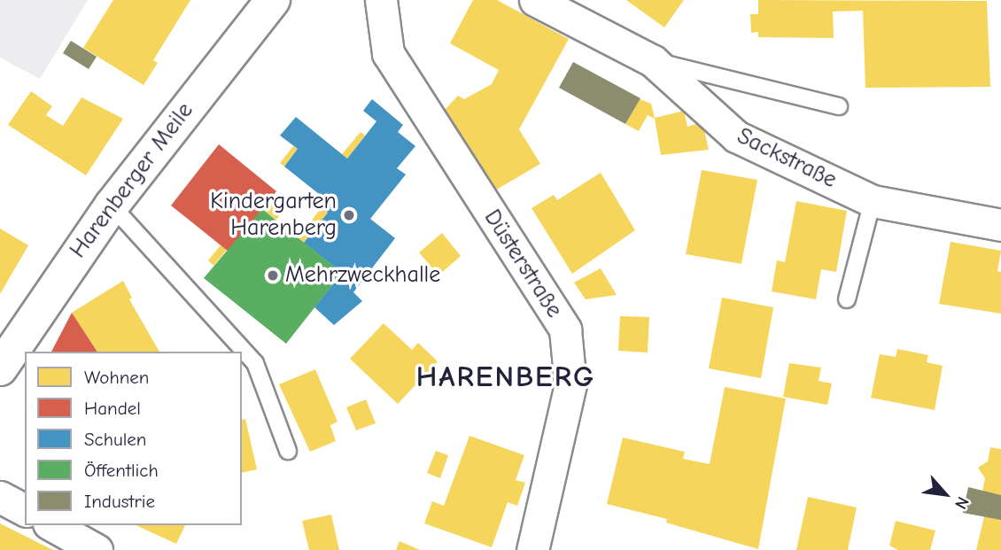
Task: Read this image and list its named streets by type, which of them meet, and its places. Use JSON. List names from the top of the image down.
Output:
{
  "streets": {
    "main road": ["Harenberger Meile"],
    "street": ["Sackstraße", "Düsterstraße"]
  },
  "districts": ["HARENBERG"],
  "places": ["Kindergarten Harenberg", "Mehrzweckhalle"],
  "legend": [
    "Wohnen",
    "Handel",
    "Schulen",
    "Öffentlich",
    "Industrie"
  ],
  "north": "bottom right"
}
